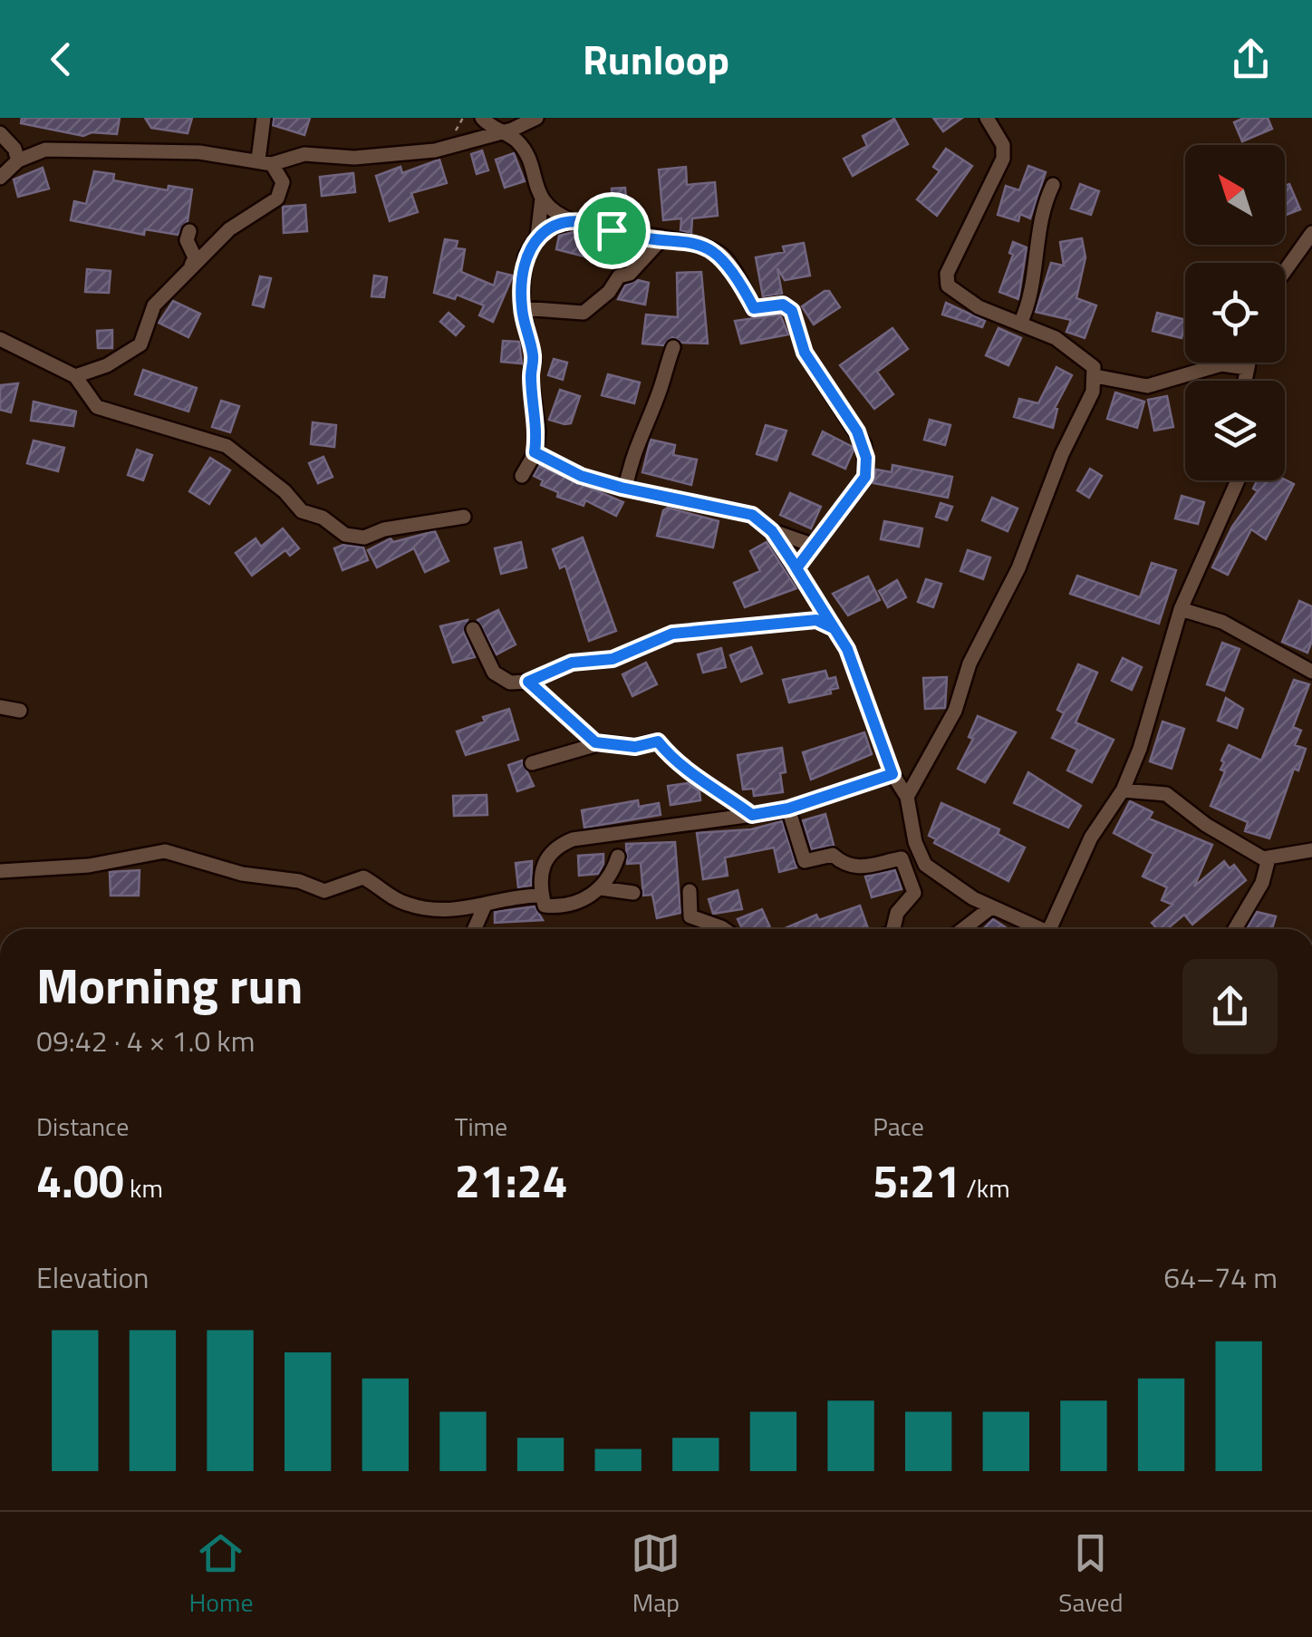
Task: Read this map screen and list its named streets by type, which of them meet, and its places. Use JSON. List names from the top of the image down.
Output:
{
  "north": "top left",
  "page": {
    "header": "Runloop",
    "heading": ["Morning run", "09:42 · 4 × 1.0 km"],
    "stats": [
      ["Distance", "4.00 km"],
      ["Time", "21:24"],
      ["Pace", "5:21 /km"]
    ],
    "chart": ["Elevation", "64–74 m"],
    "tabs": ["Home", "Map", "Saved"]
  }
}
